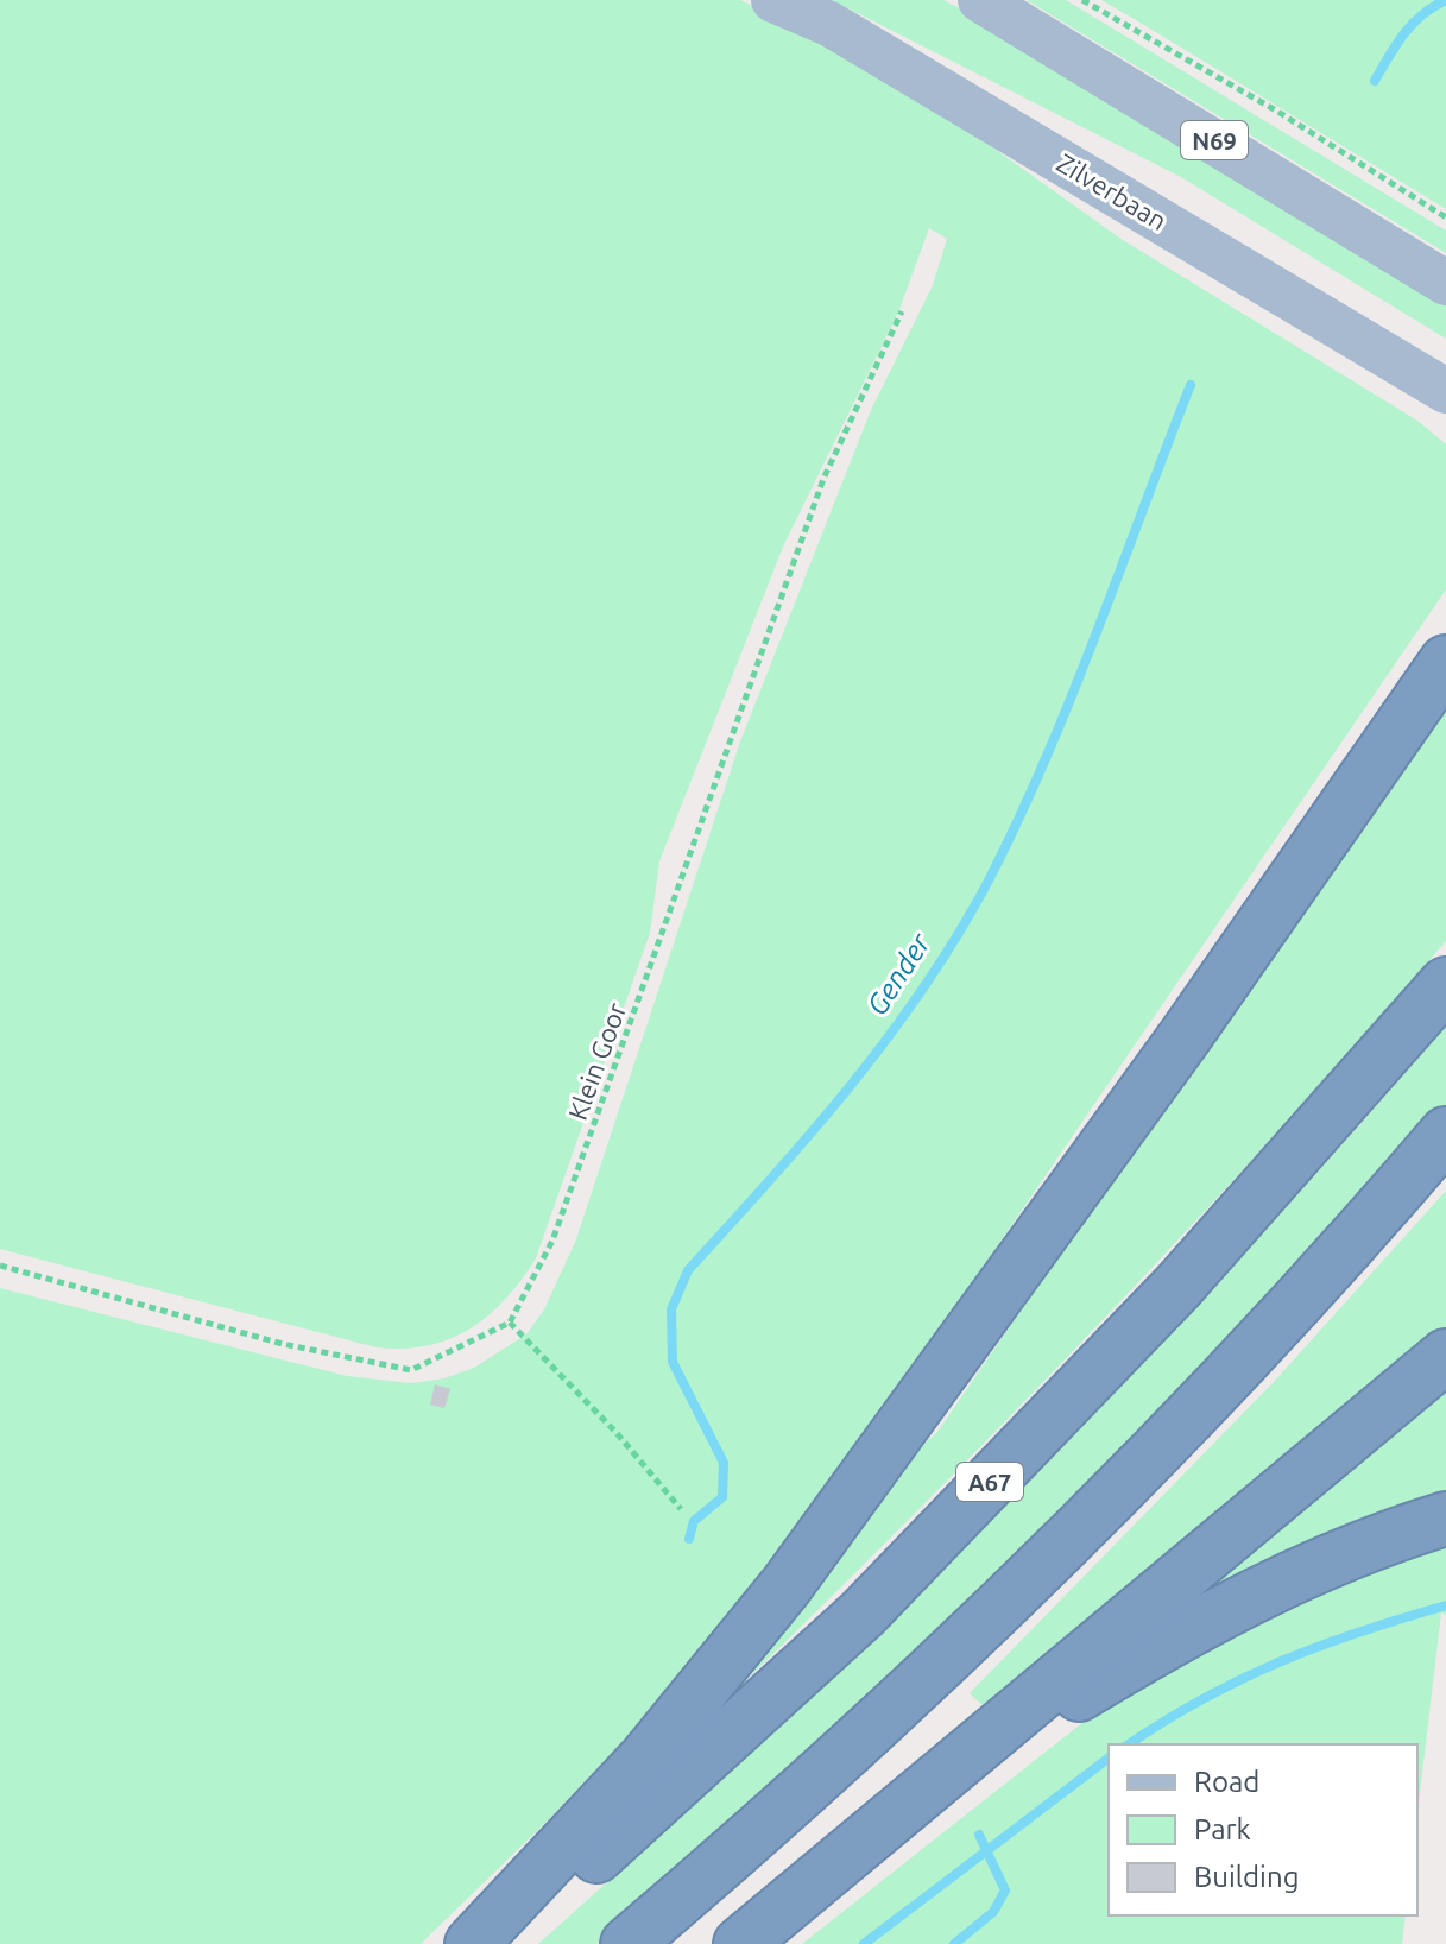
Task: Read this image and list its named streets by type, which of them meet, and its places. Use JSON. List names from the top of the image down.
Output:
{
  "streets": {
    "highway": ["A67"],
    "main road": ["N69", "Zilverbaan"],
    "path": ["Klein Goor"]
  },
  "water": ["Gender"],
  "legend": ["Road", "Park", "Building"]
}
